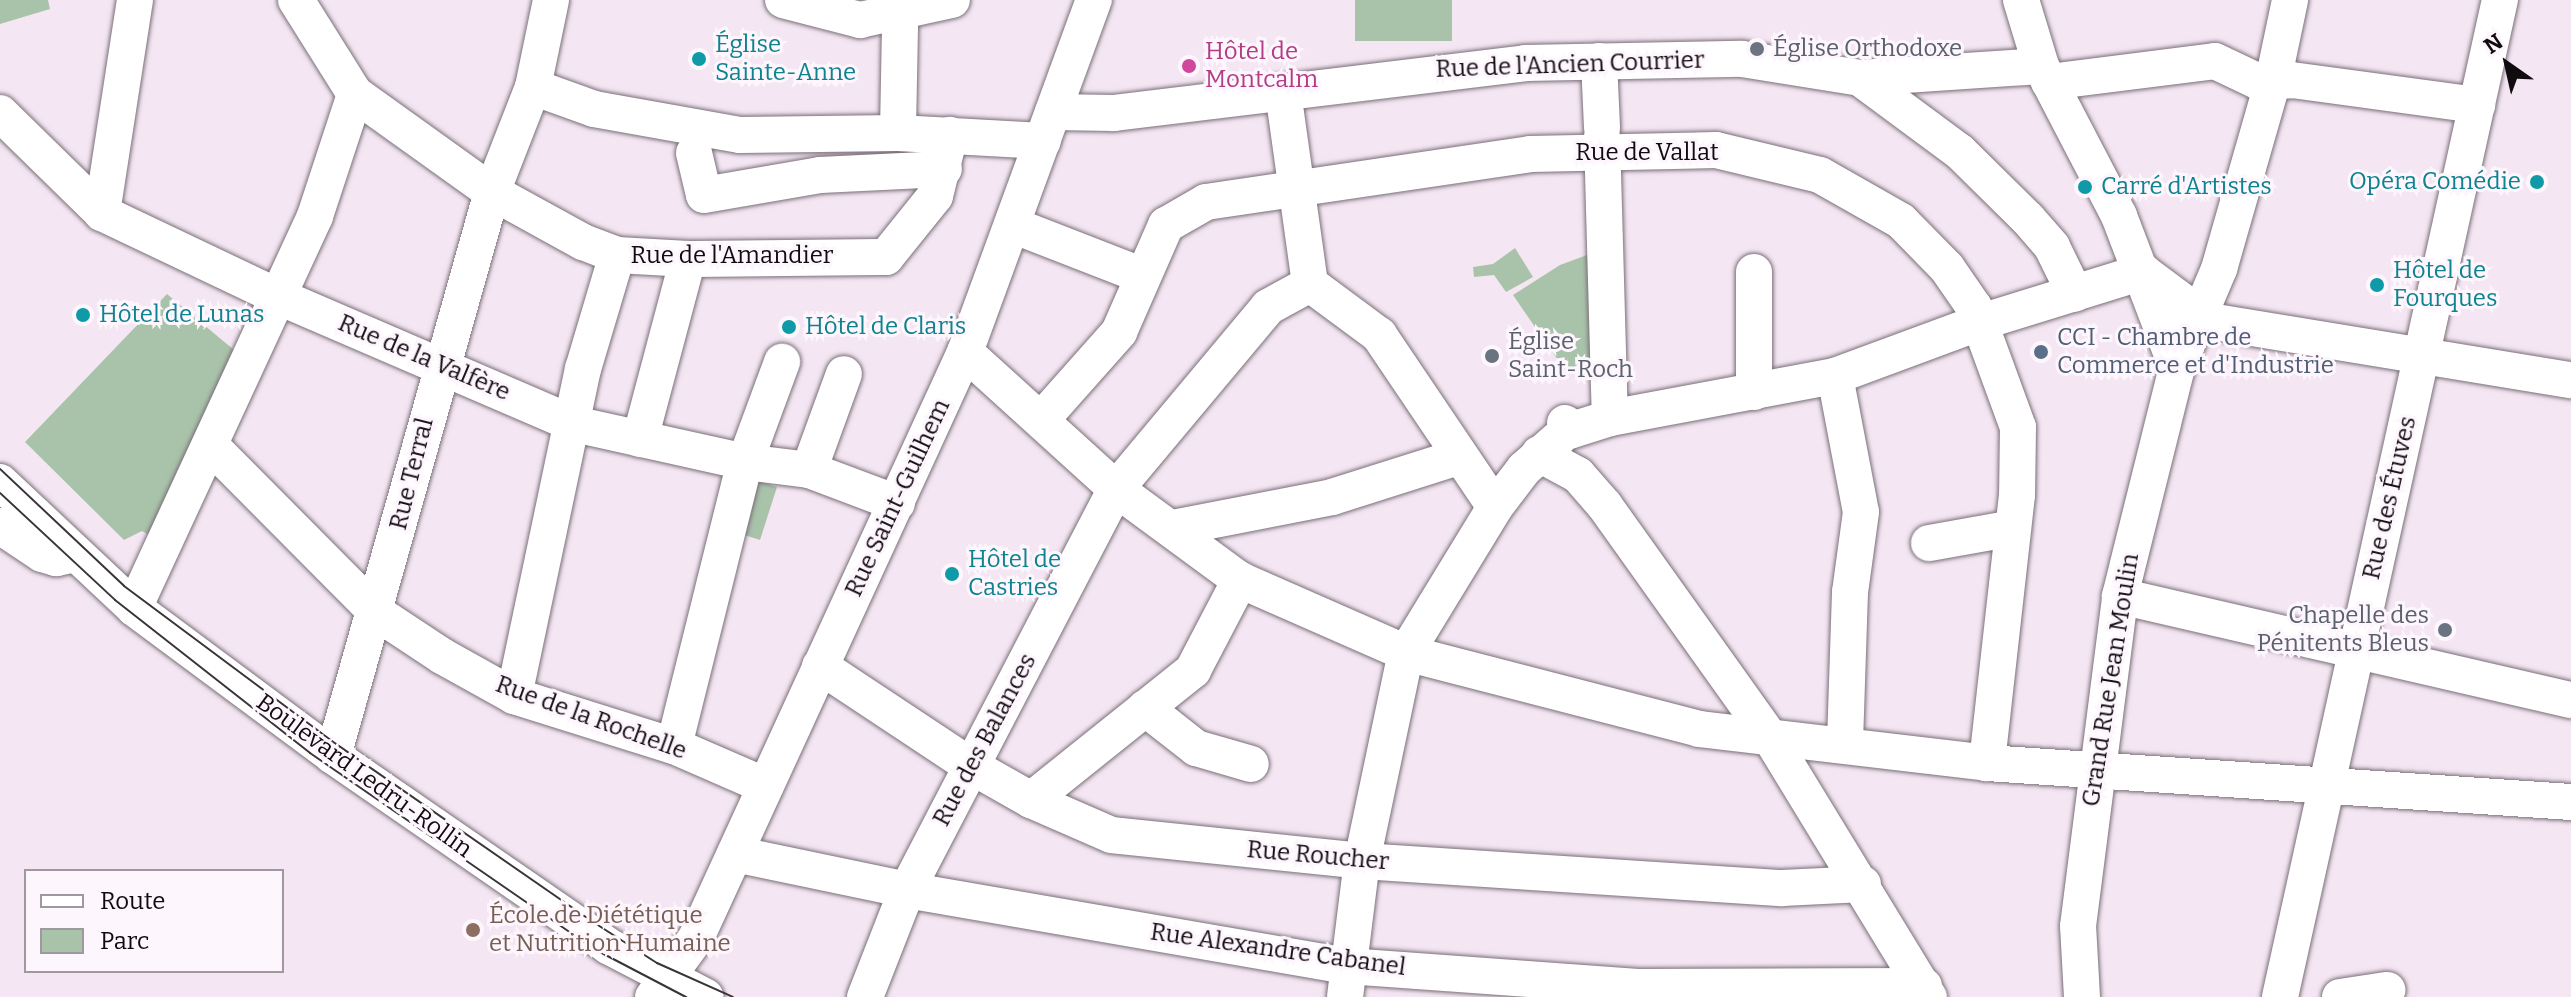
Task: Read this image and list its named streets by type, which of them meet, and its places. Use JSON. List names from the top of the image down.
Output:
{
  "streets": {
    "street": [
      "Rue de l'Ancien Courrier",
      "Rue de Vallat",
      "Rue de l'Amandier",
      "Rue de la Valfère",
      "Rue Terral",
      "Rue Saint-Guilhem",
      "Rue des Étuves",
      "Grand Rue Jean Moulin",
      "Rue de la Rochelle",
      "Rue des Balances",
      "Boulevard Ledru-Rollin",
      "Rue Roucher",
      "Rue Alexandre Cabanel"
    ]
  },
  "crossings": [
    ["Rue de l'Ancien Courrier", "Rue de l'Amandier"],
    ["Rue de l'Ancien Courrier", "Rue Saint-Guilhem"],
    ["Rue de l'Ancien Courrier", "Rue des Étuves"],
    ["Rue de l'Ancien Courrier", "Grand Rue Jean Moulin"],
    ["Rue de l'Amandier", "Rue Terral"],
    ["Rue de la Valfère", "Rue Terral"],
    ["Rue de la Valfère", "Rue Saint-Guilhem"],
    ["Rue Terral", "Rue de la Rochelle"],
    ["Rue Terral", "Boulevard Ledru-Rollin"],
    ["Rue Saint-Guilhem", "Rue de la Rochelle"],
    ["Rue Saint-Guilhem", "Boulevard Ledru-Rollin"],
    ["Rue Saint-Guilhem", "Rue Roucher"],
    ["Rue Saint-Guilhem", "Rue Alexandre Cabanel"],
    ["Rue des Balances", "Rue Roucher"],
    ["Rue des Balances", "Rue Alexandre Cabanel"]
  ],
  "places": [
    "Église Orthodoxe",
    "Église Sainte-Anne",
    "Hôtel de Montcalm",
    "Opéra Comédie",
    "Carré d'Artistes",
    "Hôtel de Fourques",
    "Hôtel de Lunas",
    "Hôtel de Claris",
    "CCI - Chambre de Commerce et d'Industrie",
    "Église Saint-Roch",
    "Hôtel de Castries",
    "Chapelle des Pénitents Bleus",
    "École de Diététique et Nutrition Humaine"
  ],
  "legend": ["Route", "Parc"],
  "north": "top left"
}
